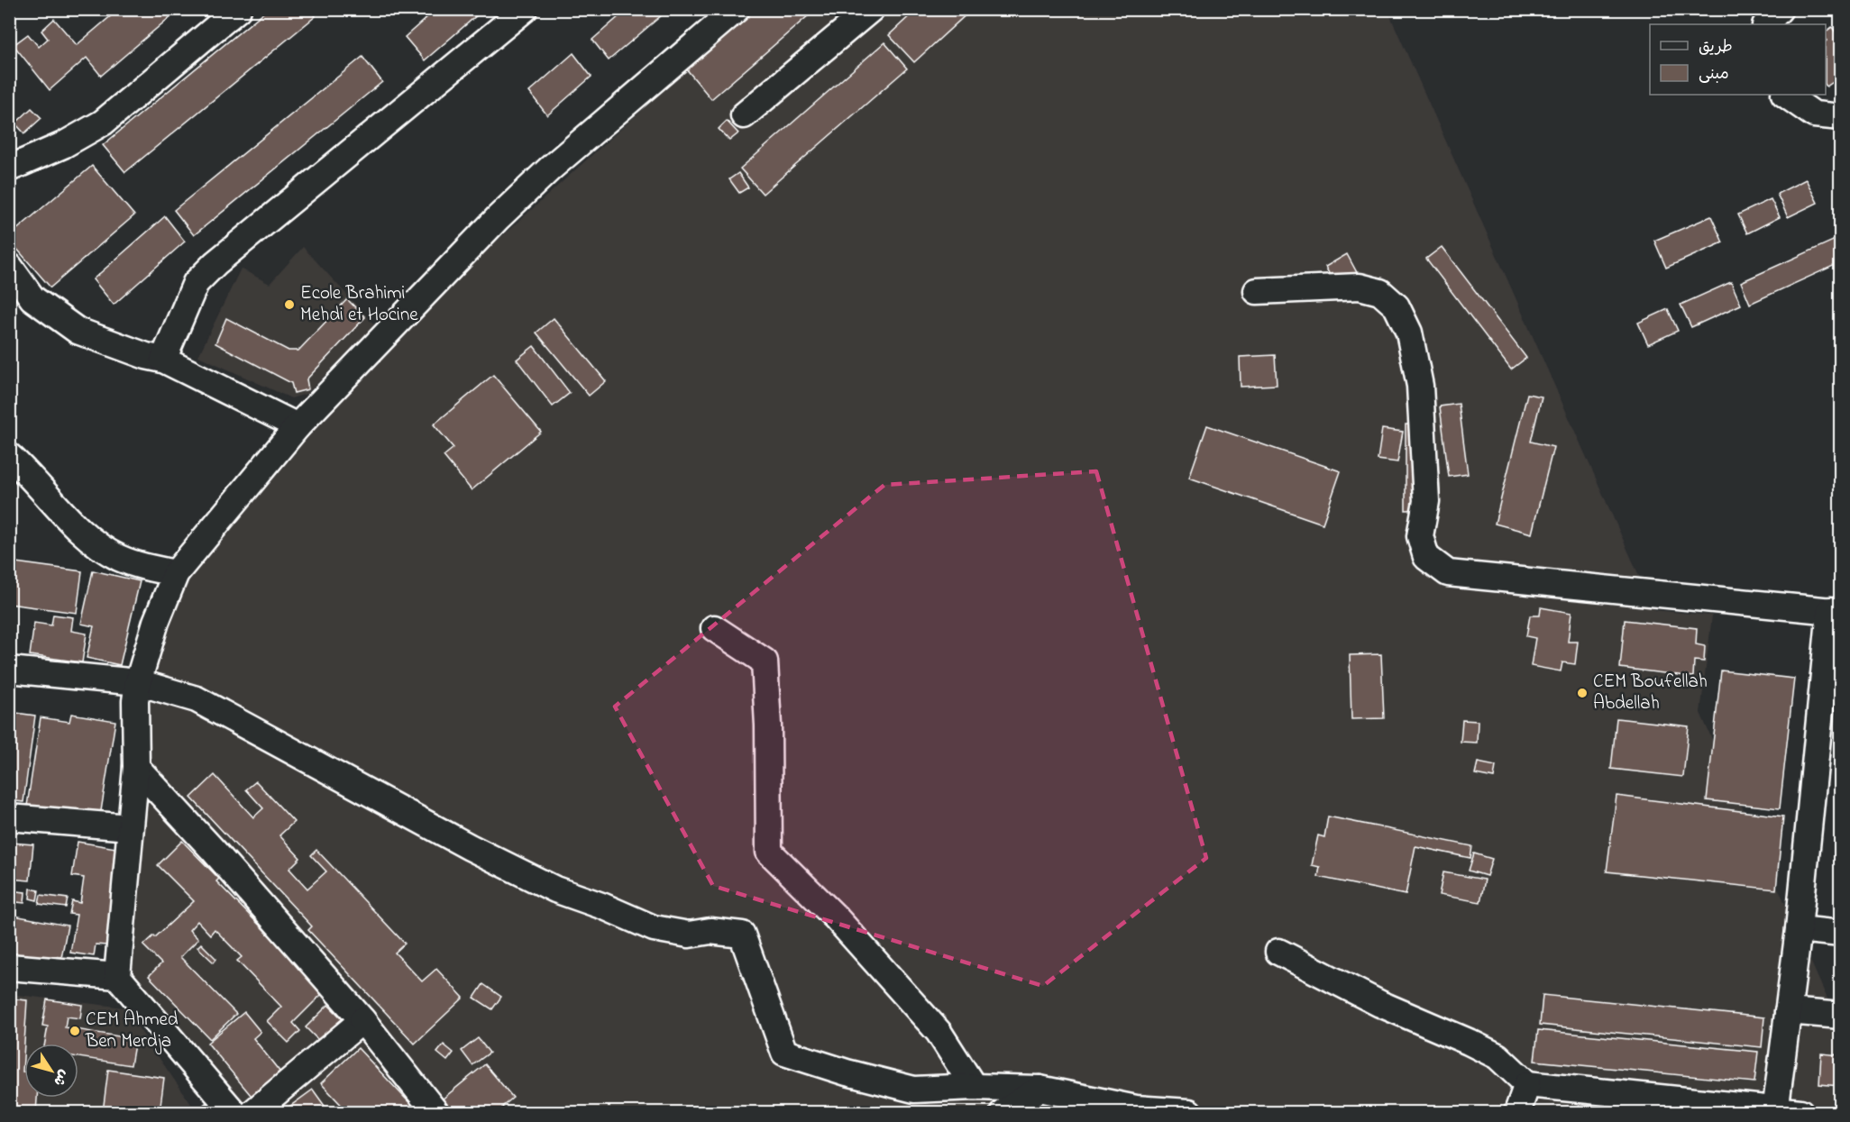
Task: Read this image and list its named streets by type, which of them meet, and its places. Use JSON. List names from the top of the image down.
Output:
{
  "places": ["Ecole Brahimi Mehdi et Hocine", "CEM Boufellah Abdellah", "CEM Ahmed Ben Merdja"],
  "legend": ["طريق", "مبنى"],
  "north": "bottom right"
}
